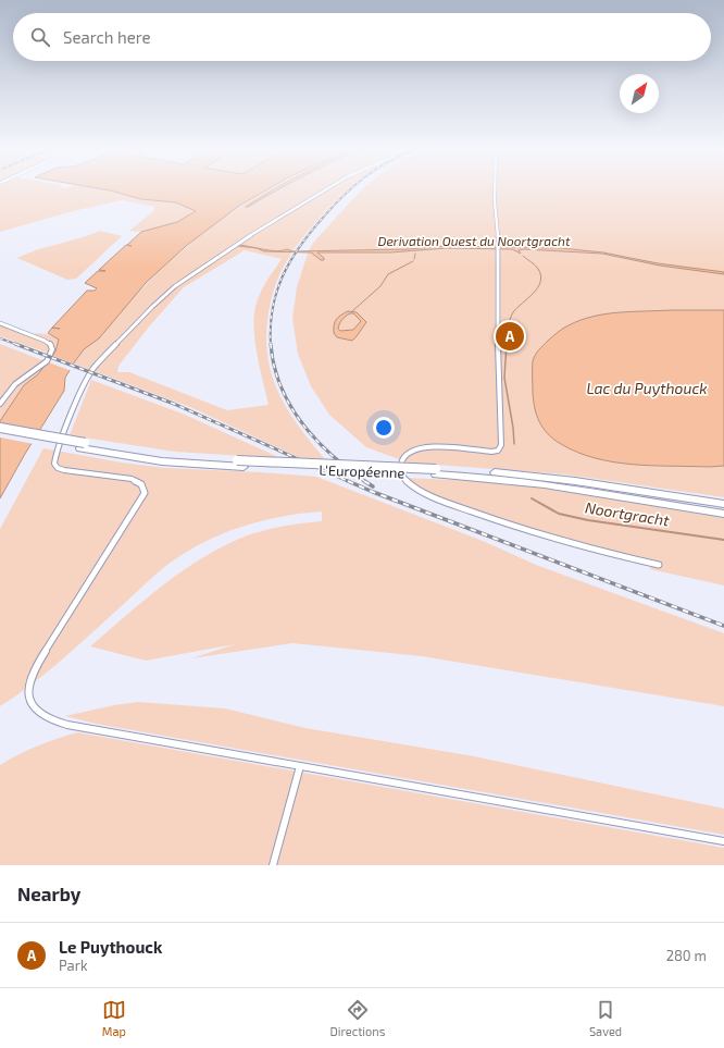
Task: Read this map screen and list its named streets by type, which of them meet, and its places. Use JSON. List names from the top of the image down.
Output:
{
  "streets": {
    "highway": ["L'Européenne"]
  },
  "water": ["Derivation Ouest du Noortgracht", "Lac du Puythouck", "Noortgracht"],
  "north": "top right",
  "page": {
    "search": "Search here",
    "pins": "A",
    "heading": "Nearby",
    "list": [
      {
        "mark": "A",
        "name": "Le Puythouck",
        "note": "Park",
        "value": "280 m"
      }
    ],
    "nav": ["Map", "Directions", "Saved"]
  }
}
